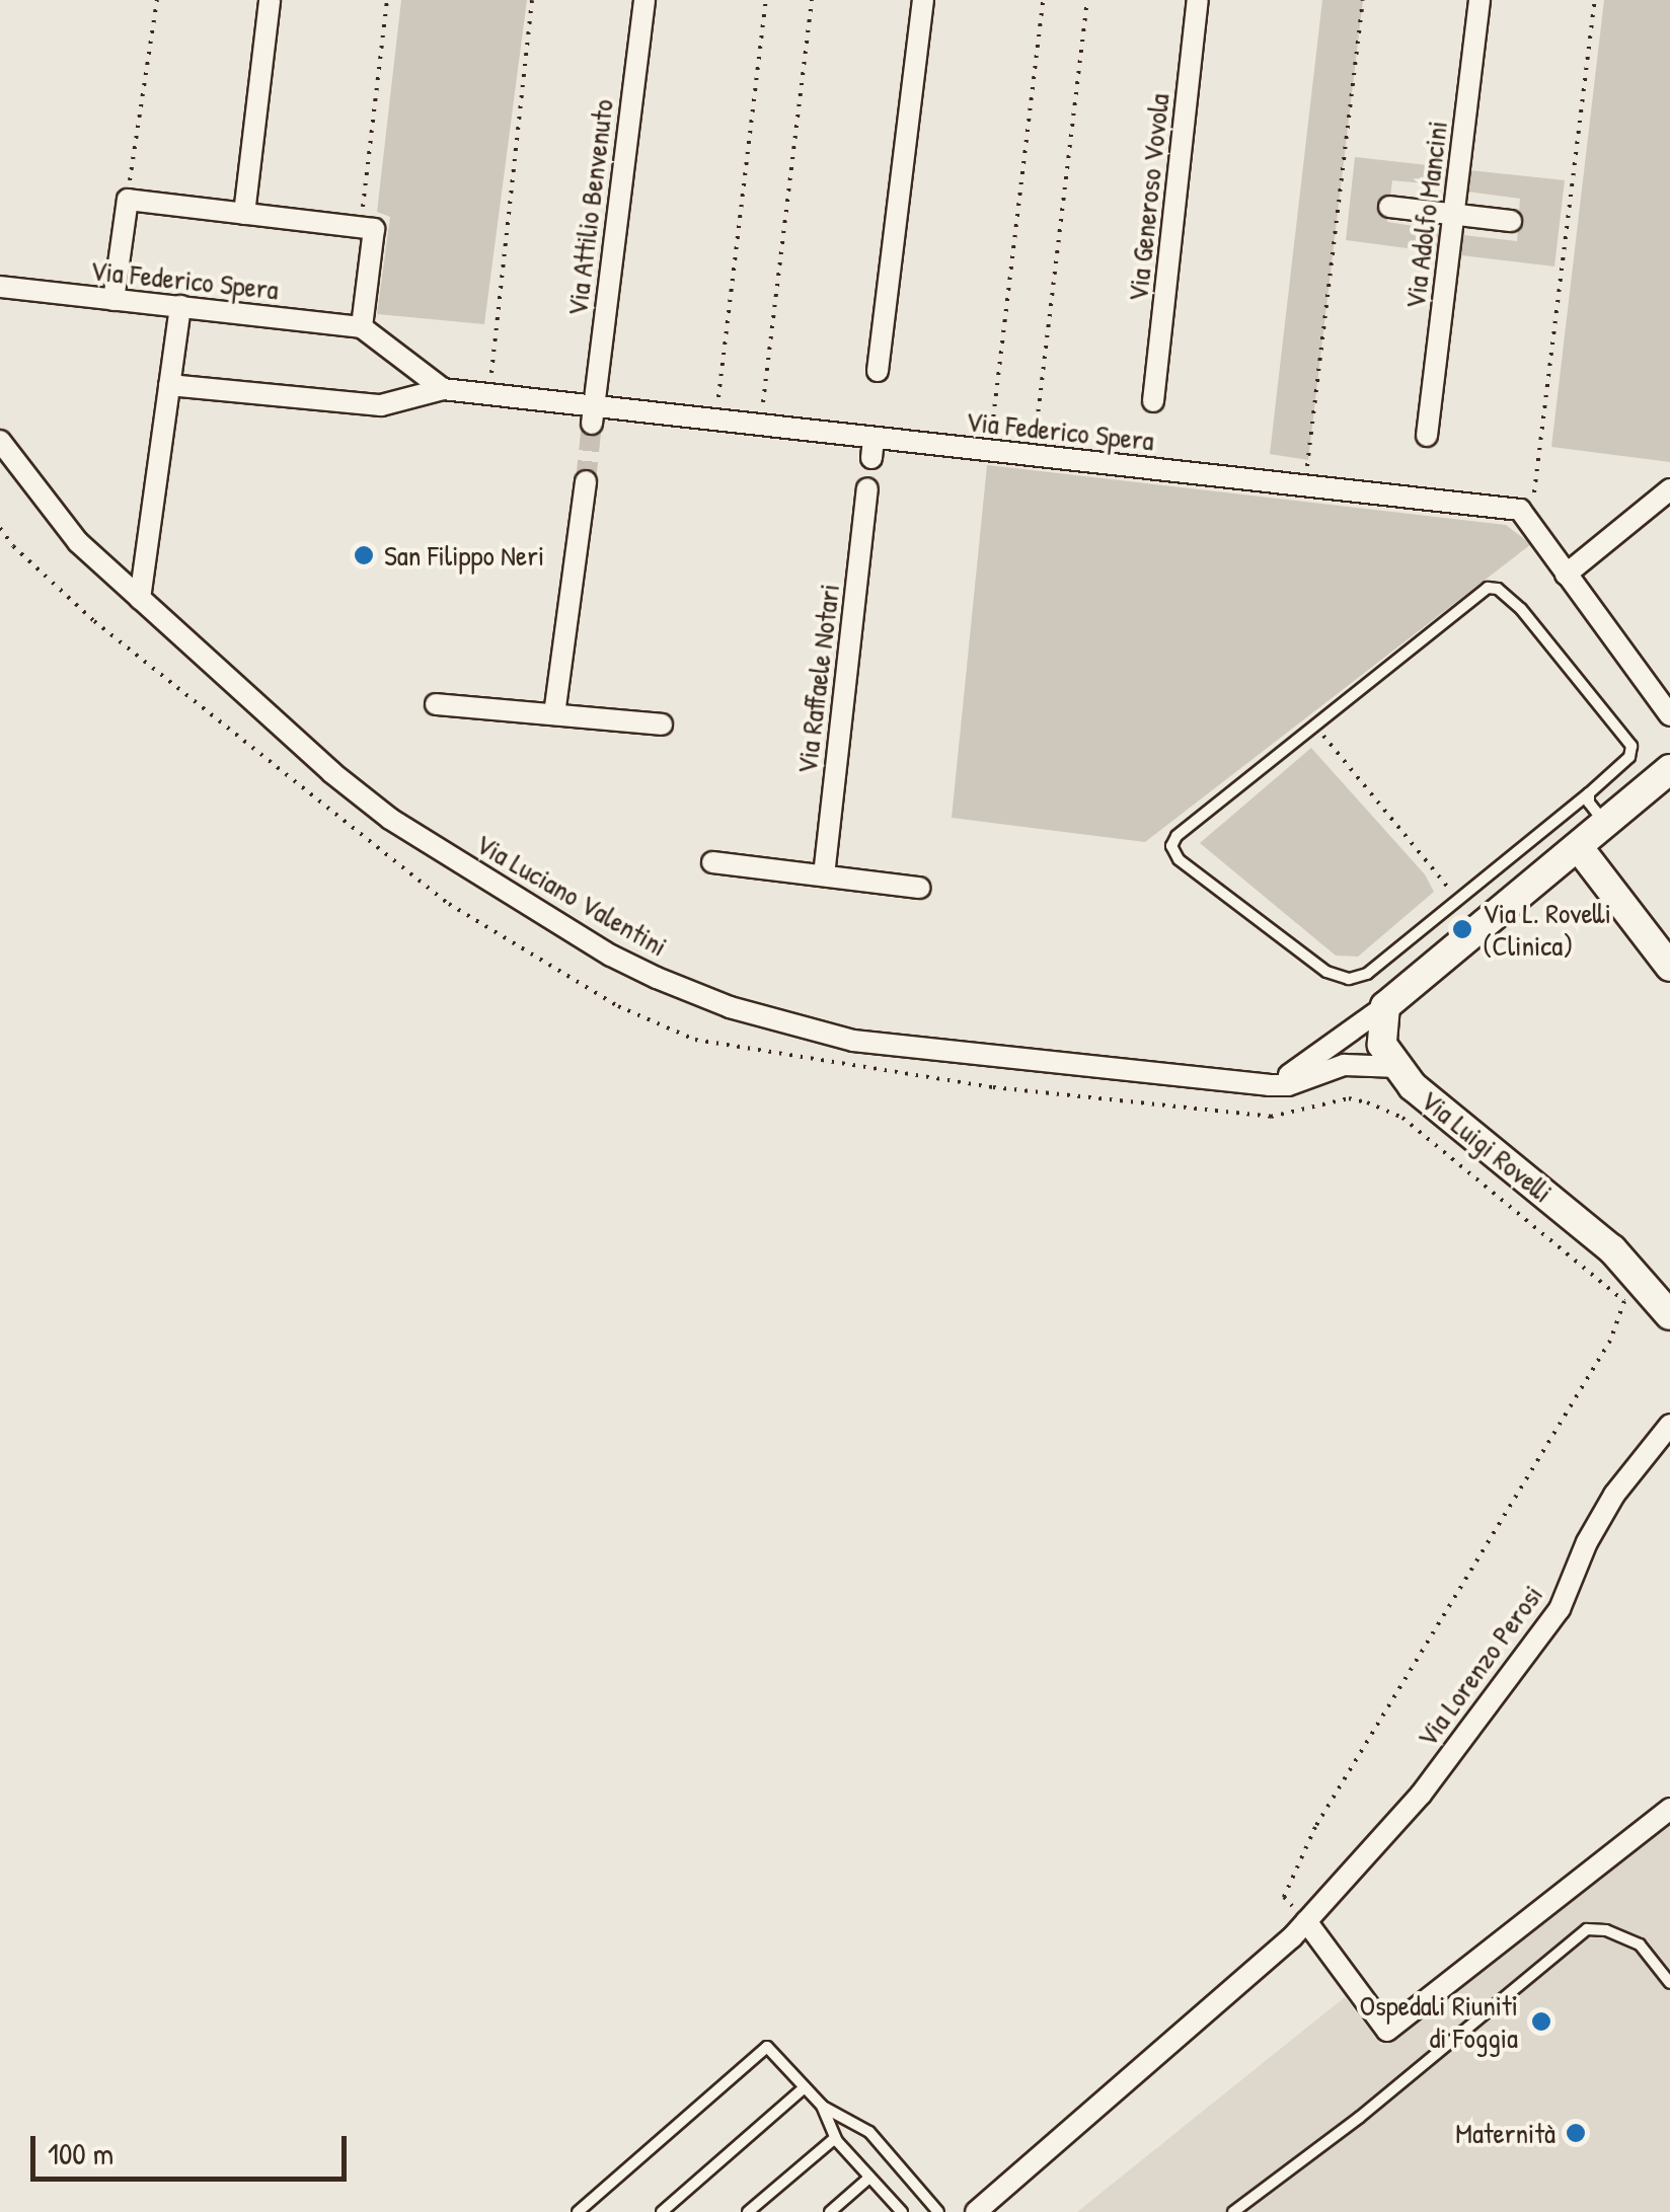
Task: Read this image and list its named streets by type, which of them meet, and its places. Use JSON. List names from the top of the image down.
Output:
{
  "streets": {
    "street": [
      "Via Generoso Vovola",
      "Via Attilio Benvenuto",
      "Via Adolfo Mancini",
      "Via Federico Spera",
      "Via Raffaele Notari",
      "Via Luciano Valentini",
      "Via Luigi Rovelli",
      "Via Lorenzo Perosi"
    ]
  },
  "crossings": [
    ["Via Attilio Benvenuto", "Via Federico Spera"],
    ["Via Luciano Valentini", "Via Luigi Rovelli"]
  ],
  "places": [
    "San Filippo Neri",
    "Via L. Rovelli (Clinica)",
    "Ospedali Riuniti di Foggia",
    "Maternità"
  ],
  "scale_bar": "100 m"
}
